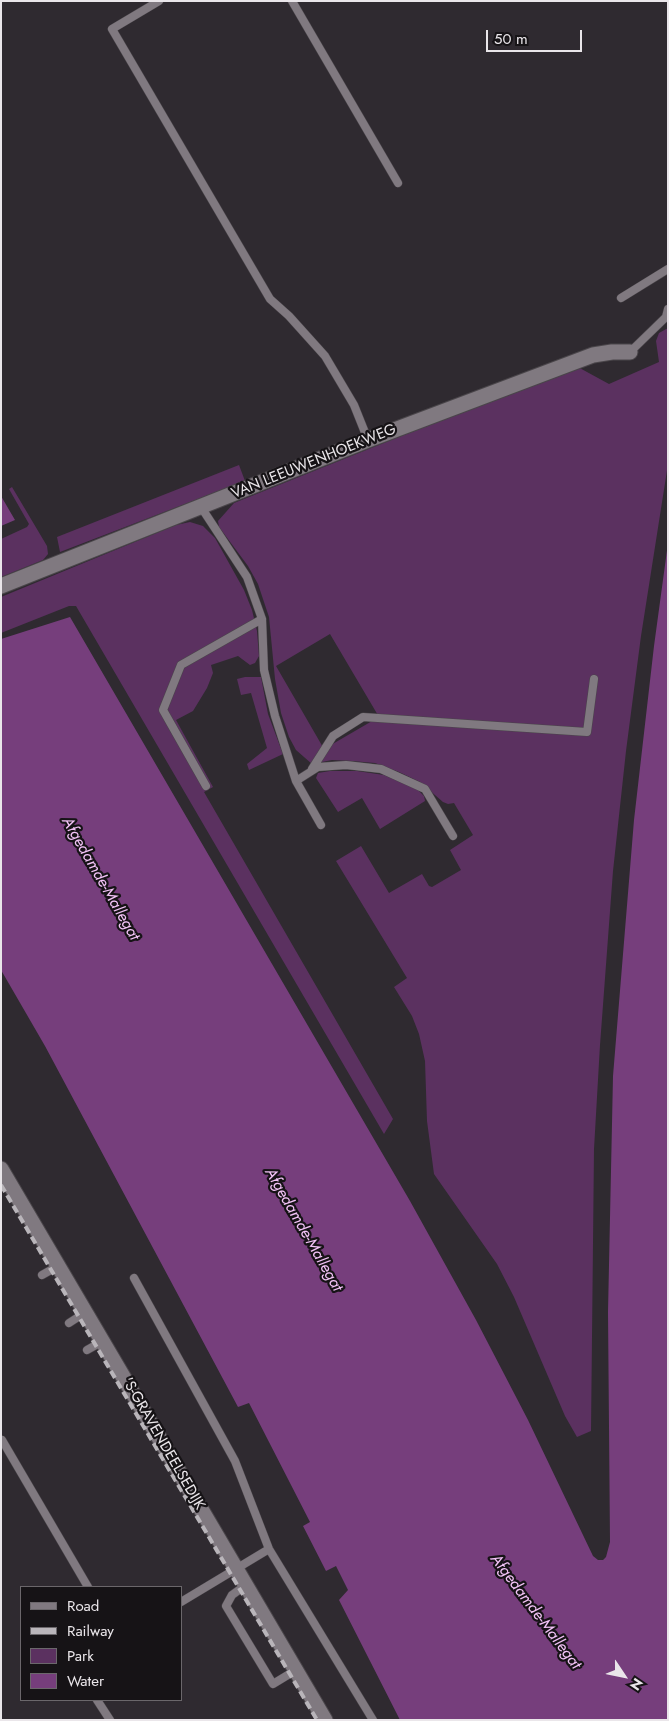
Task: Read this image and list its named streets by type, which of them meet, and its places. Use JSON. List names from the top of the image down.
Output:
{
  "streets": {
    "street": ["VAN LEEUWENHOEKWEG", "'S-GRAVENDEELSEDIJK"]
  },
  "water": ["Afgedamde-Mallegat"],
  "legend": [
    "Road",
    "Railway",
    "Park",
    "Water"
  ],
  "scale_bar": "50 m",
  "north": "bottom right"
}
